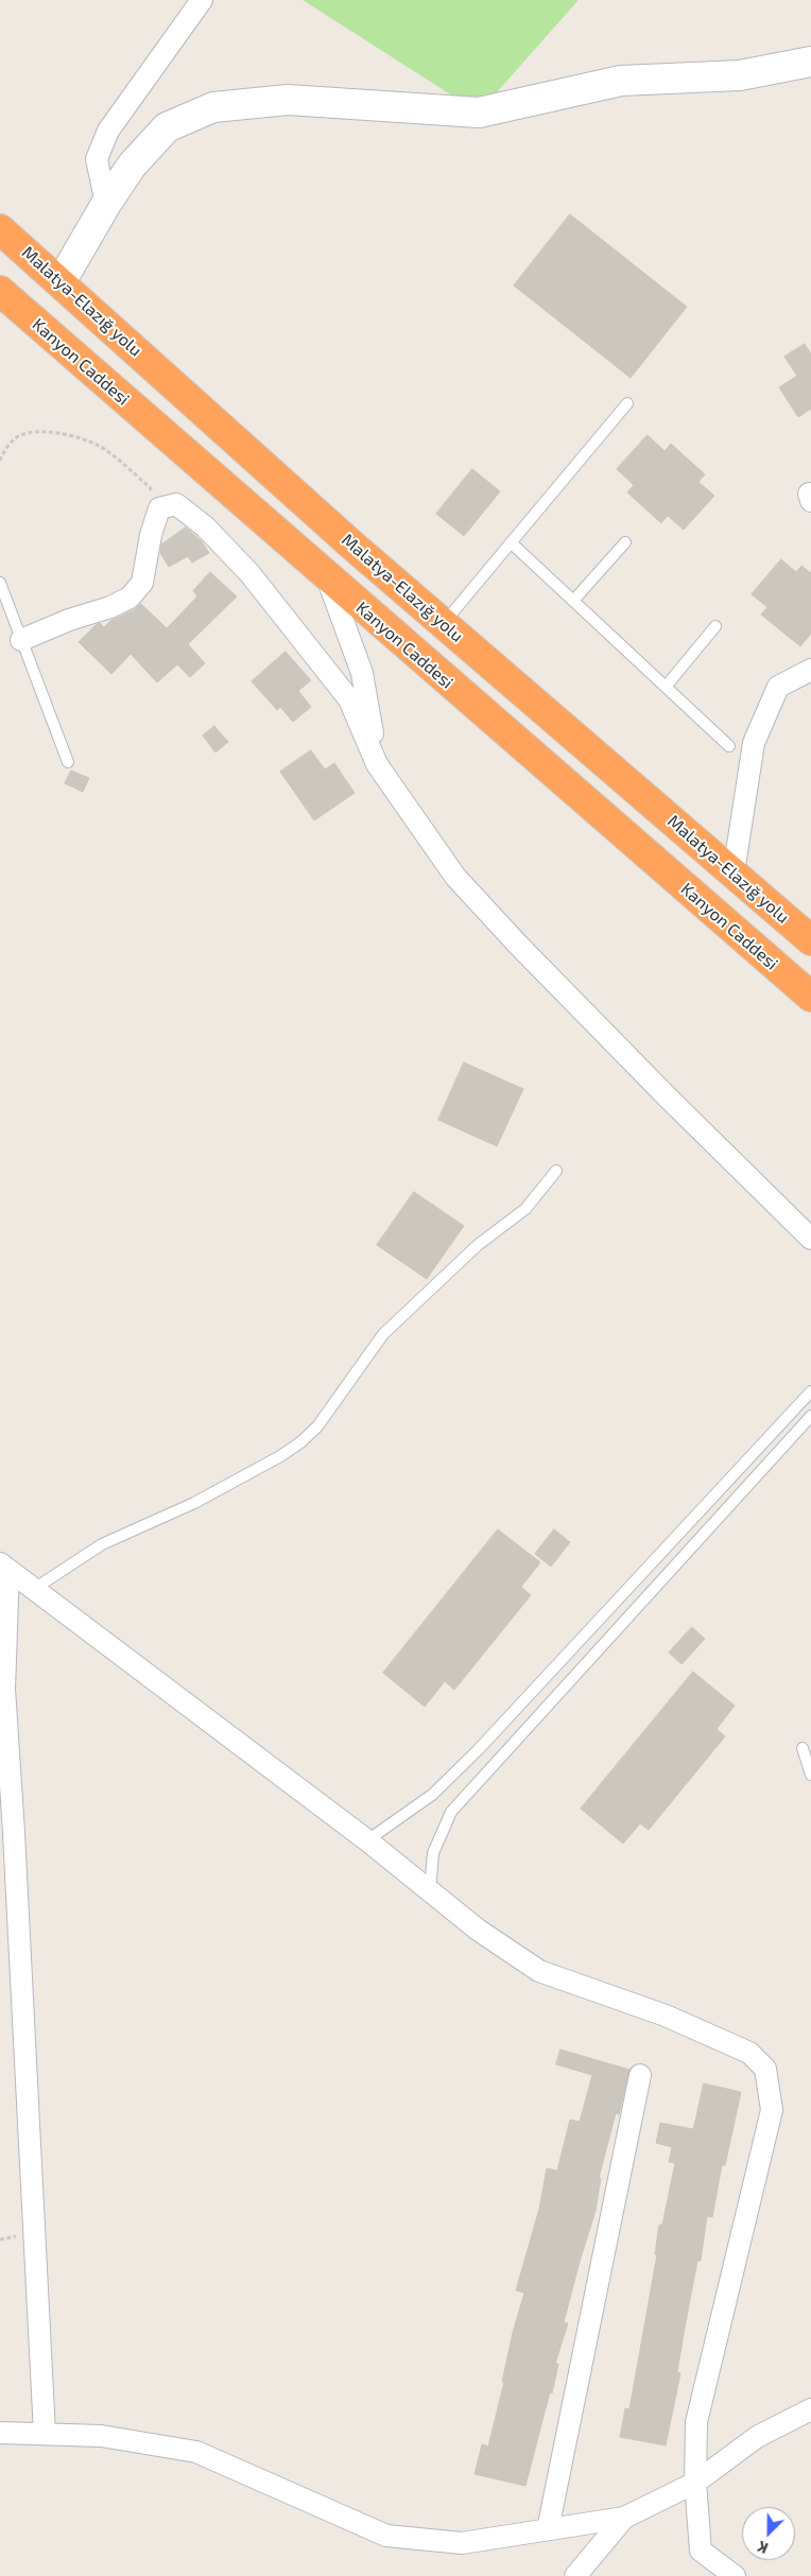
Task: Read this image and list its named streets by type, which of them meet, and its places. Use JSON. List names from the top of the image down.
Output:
{
  "streets": {
    "highway": ["Malatya-Elazığ yolu", "Kanyon Caddesi"]
  },
  "north": "bottom left"
}
